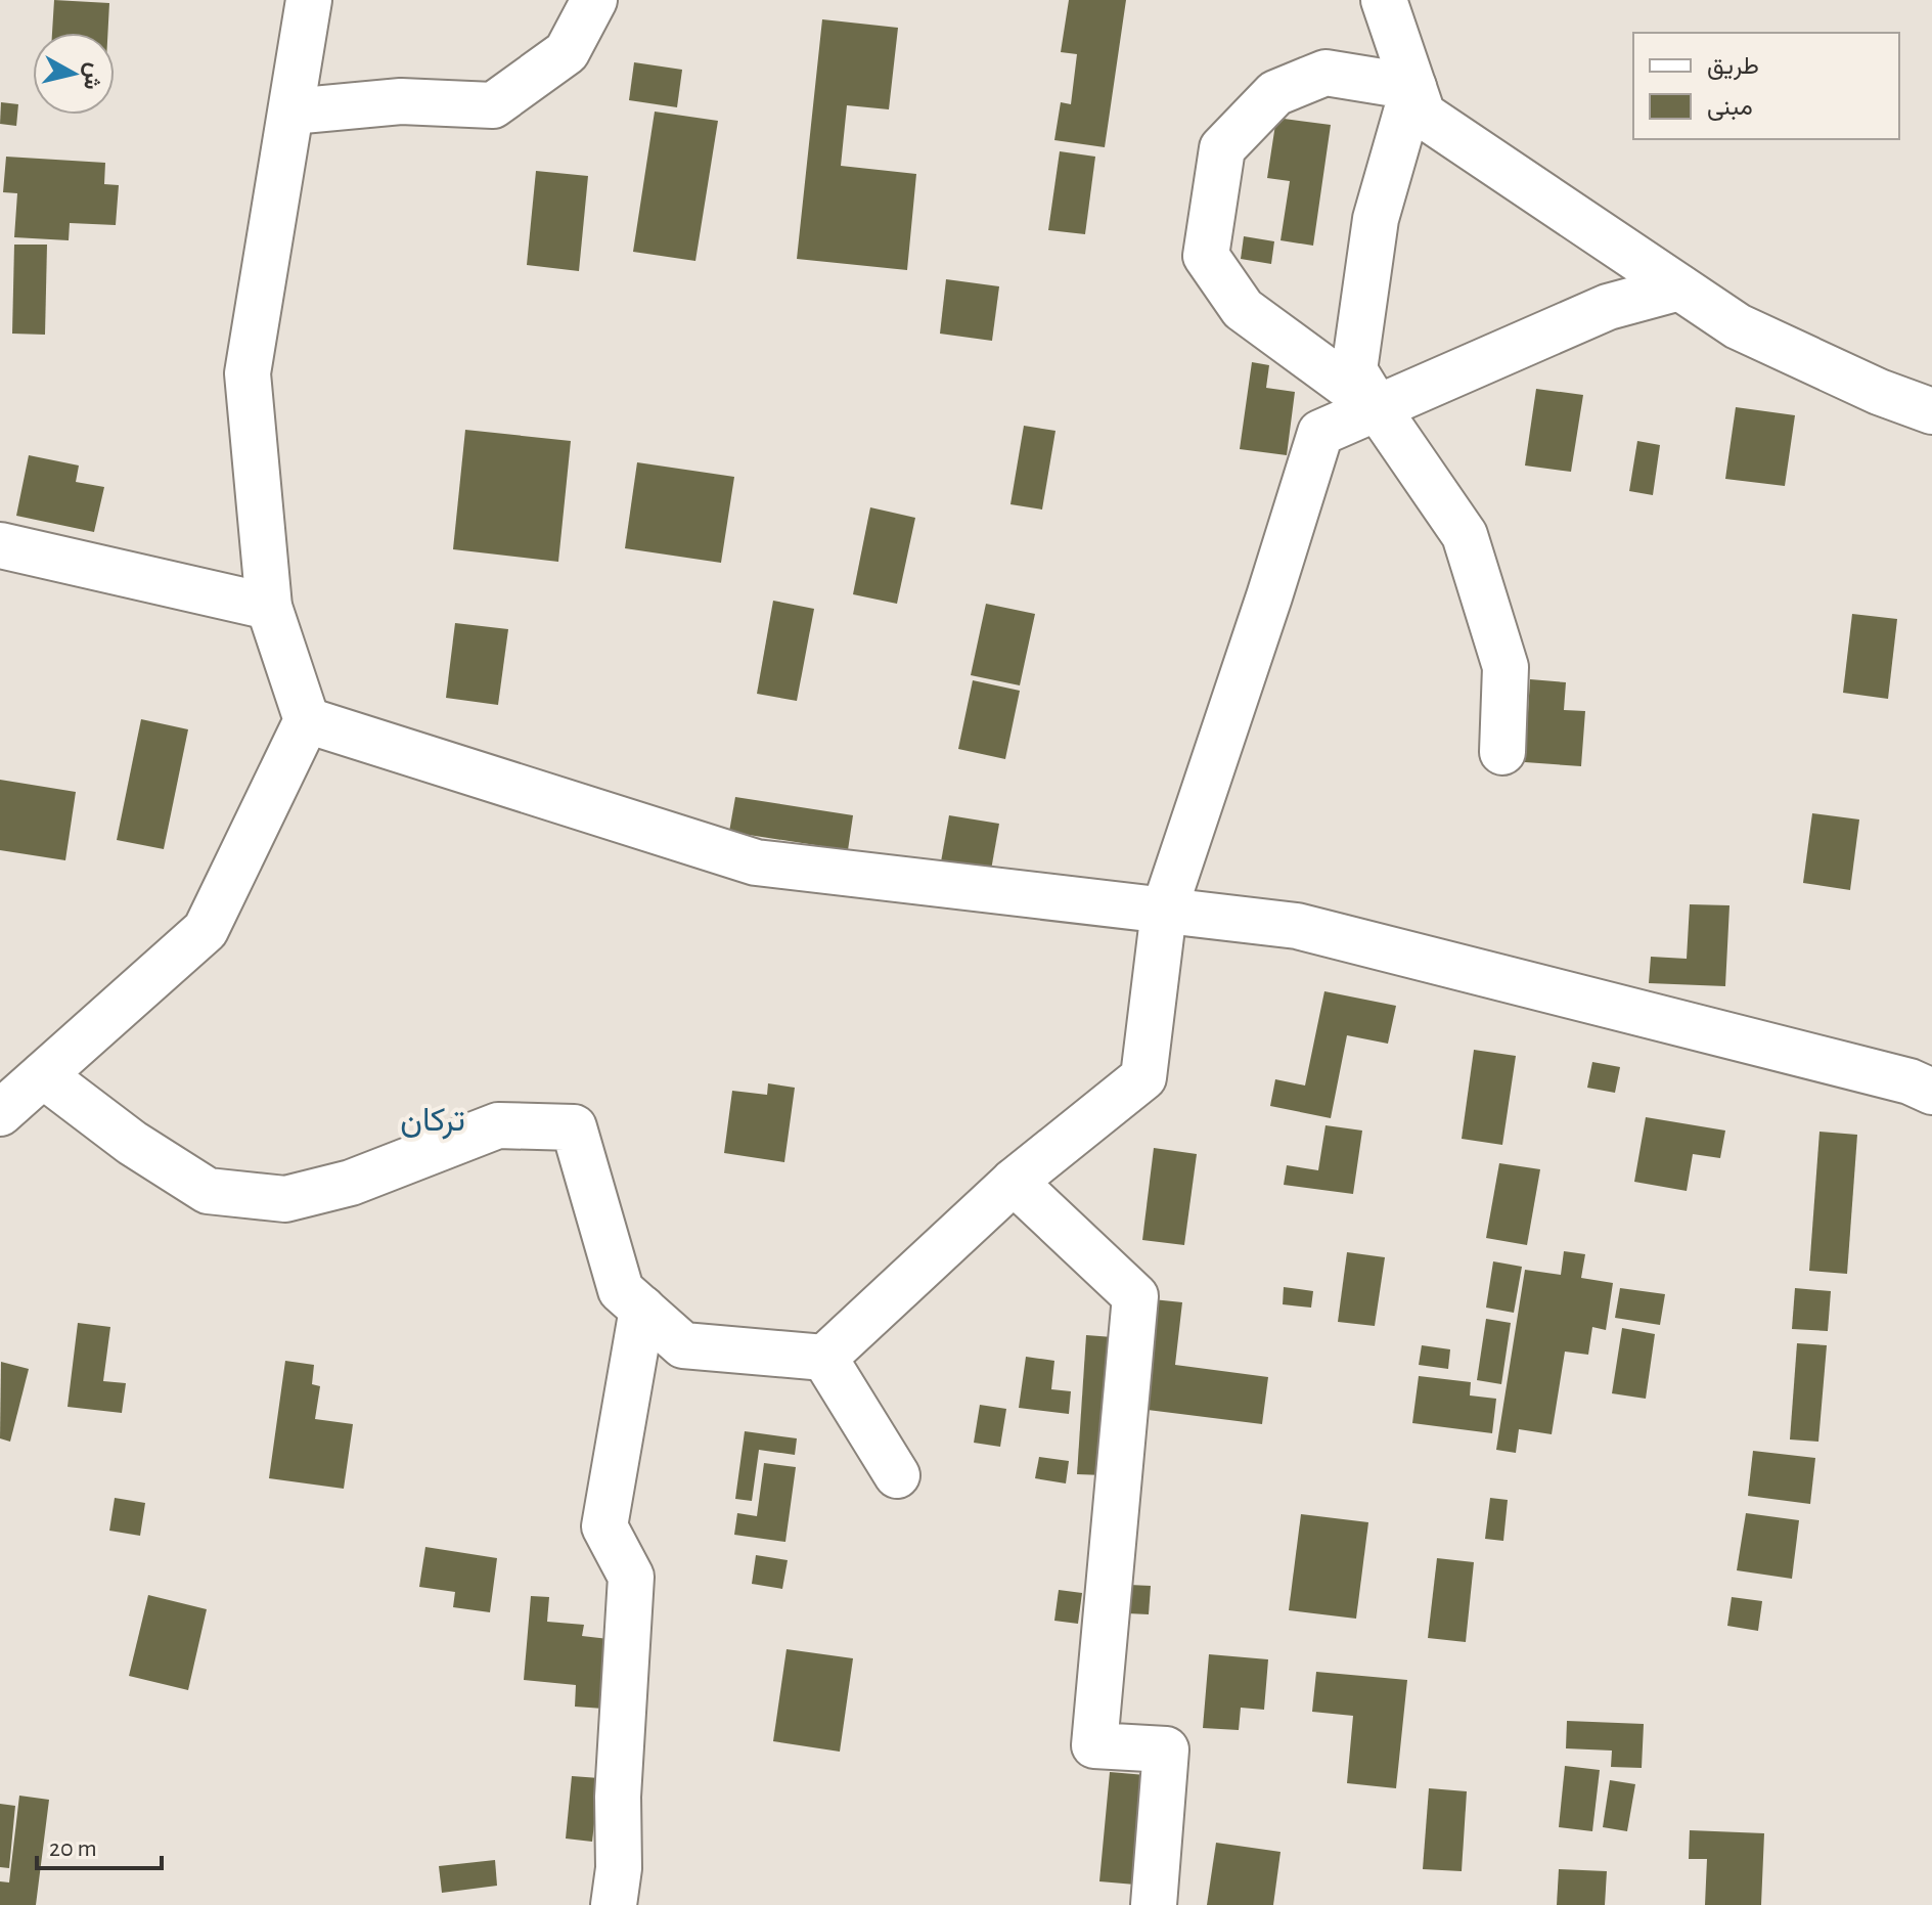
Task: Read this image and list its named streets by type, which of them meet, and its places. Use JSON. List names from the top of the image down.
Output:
{
  "districts": ["تركان"],
  "legend": ["طريق", "مبنى"],
  "scale_bar": "20 m",
  "north": "right"
}
